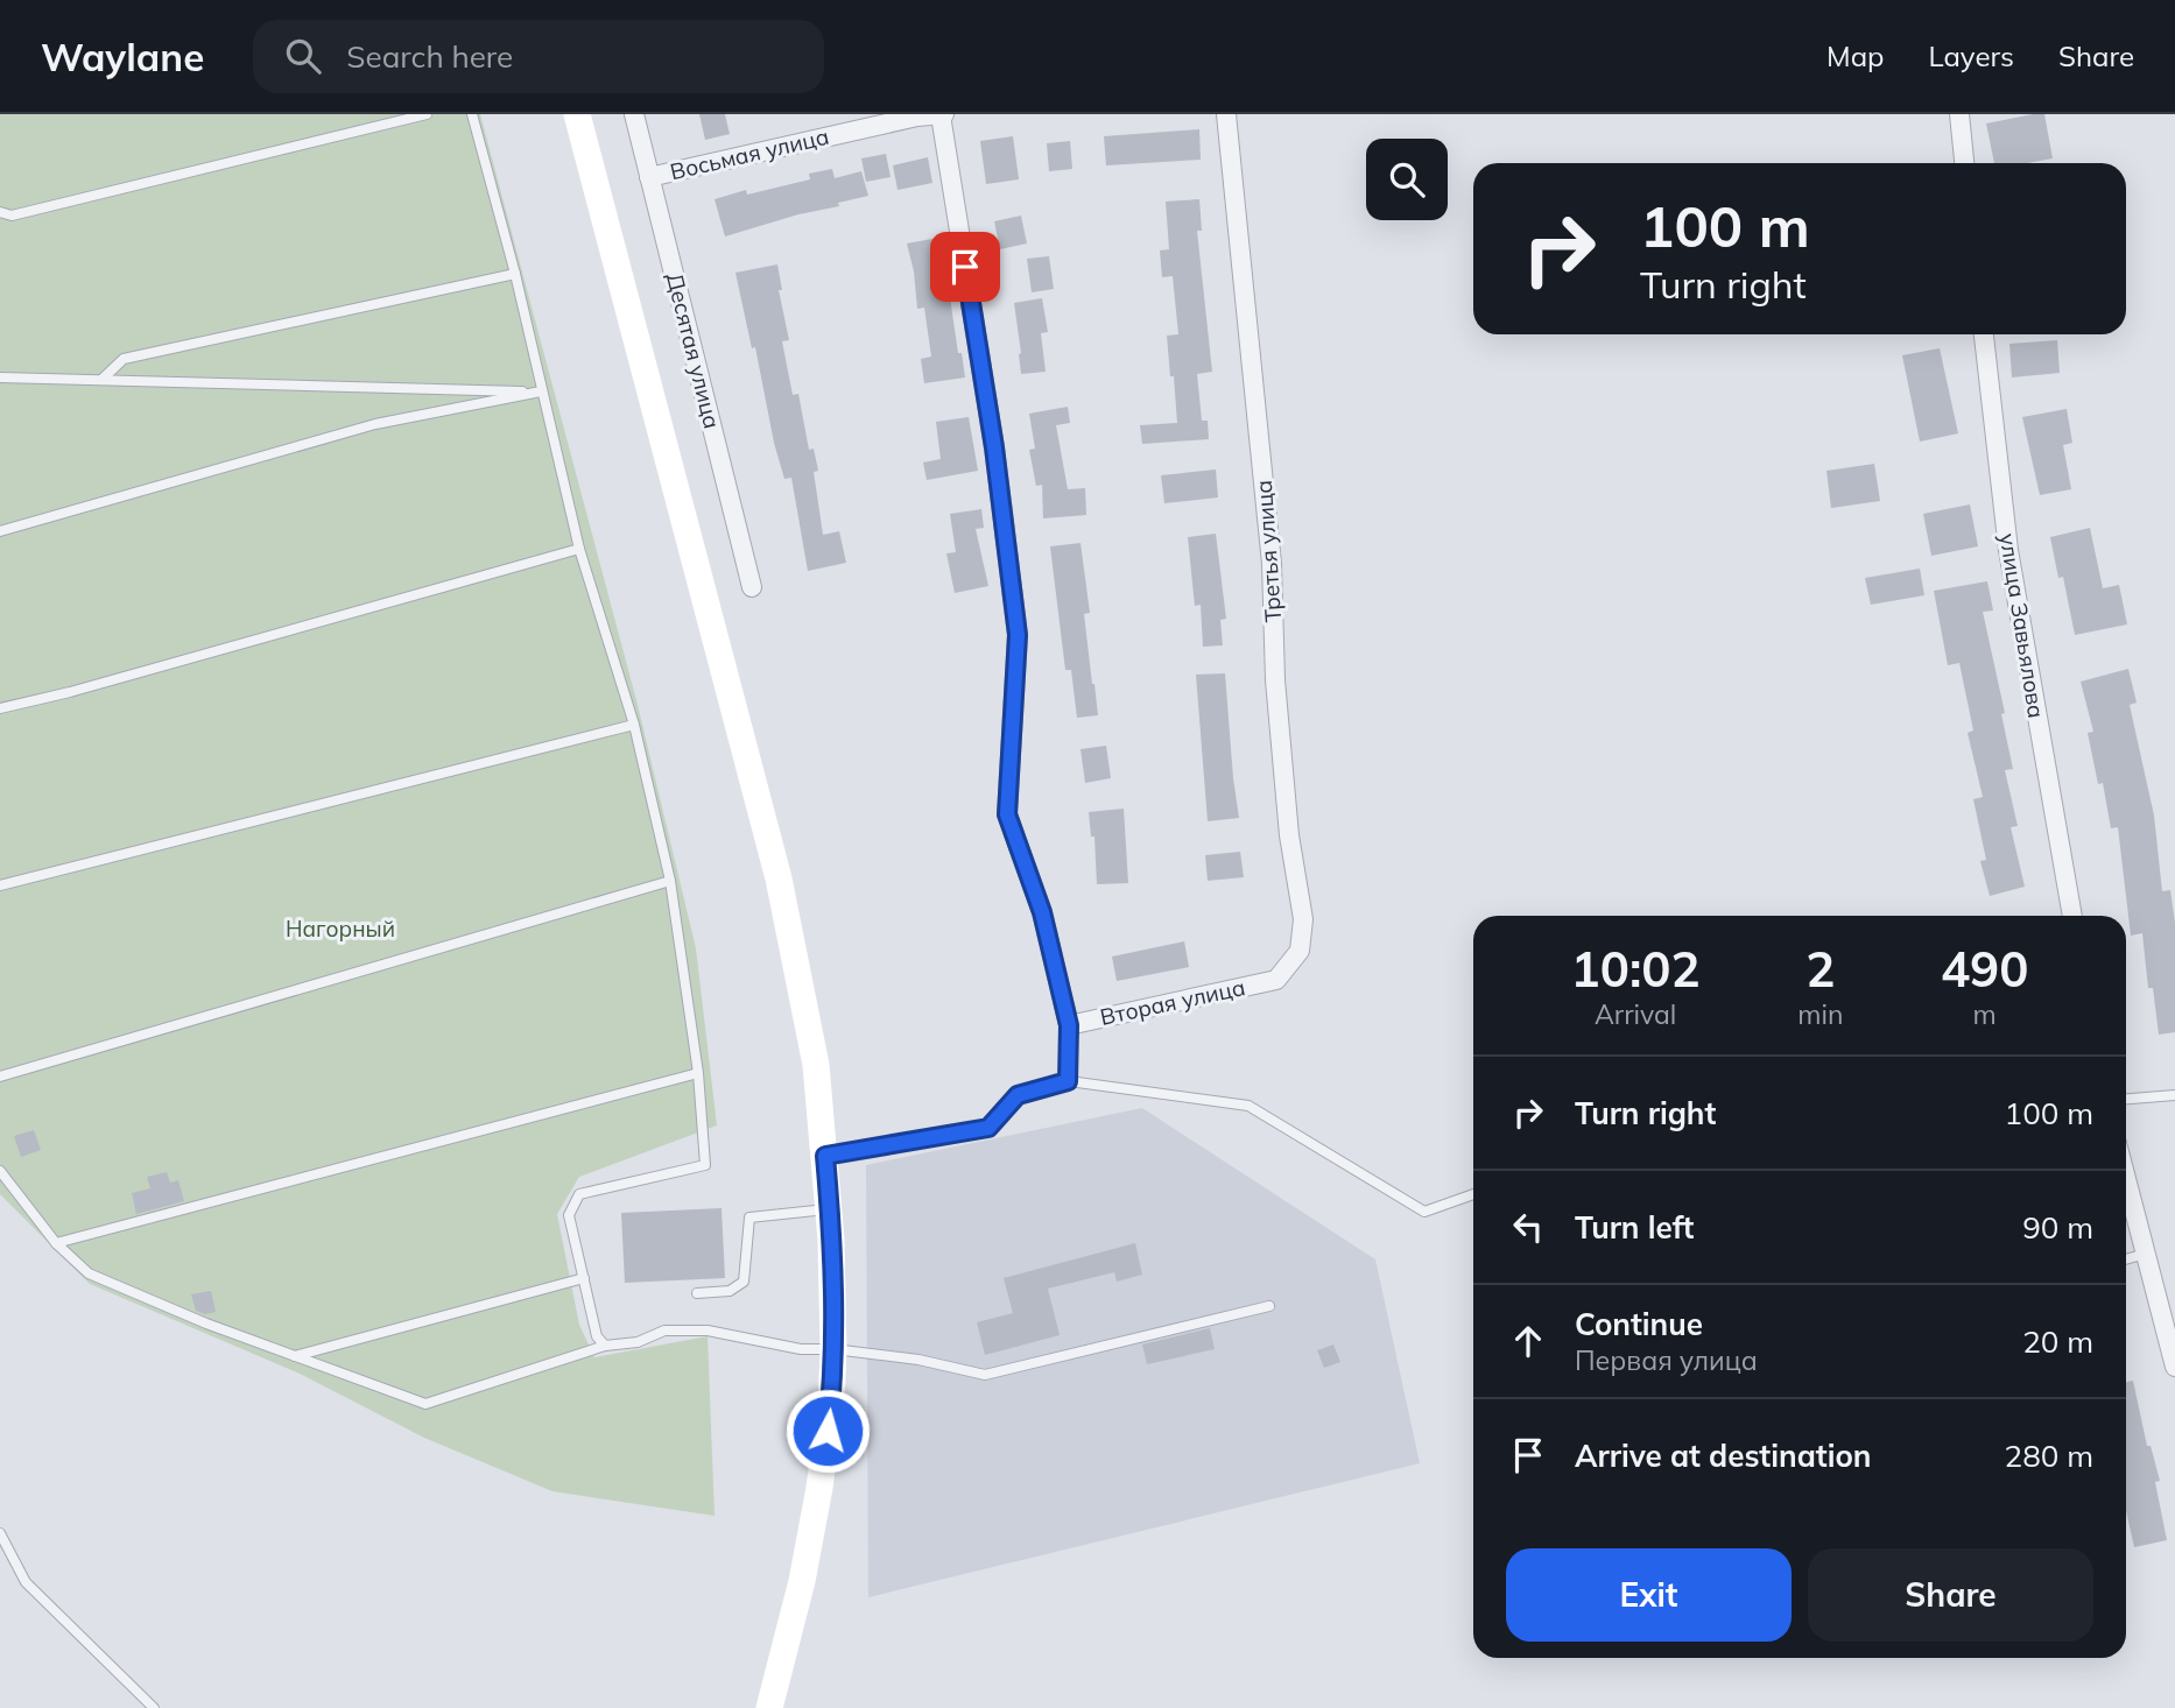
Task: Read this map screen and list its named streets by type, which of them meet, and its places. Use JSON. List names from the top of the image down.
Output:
{
  "streets": {
    "street": [
      "Восьмая улица",
      "Десятая улица",
      "Третья улица",
      "улица Завьялова",
      "Вторая улица"
    ]
  },
  "crossings": [
    ["Восьмая улица", "Десятая улица"],
    ["Третья улица", "Вторая улица"]
  ],
  "parks": ["Нагорный"],
  "page": {
    "header": "Waylane",
    "search": "Search here",
    "nav": ["Map", "Layers", "Share"],
    "turn": ["100 m", "Turn right"],
    "eta": [
      "10:02",
      "Arrival",
      "2",
      "min",
      "490",
      "m"
    ],
    "list": [
      {
        "name": "Turn right",
        "value": "100 m"
      },
      {
        "name": "Turn left",
        "value": "90 m"
      },
      {
        "name": "Continue",
        "note": "Первая улица",
        "value": "20 m"
      },
      {
        "name": "Arrive at destination",
        "value": "280 m"
      }
    ],
    "buttons": ["Exit", "Share"]
  }
}
